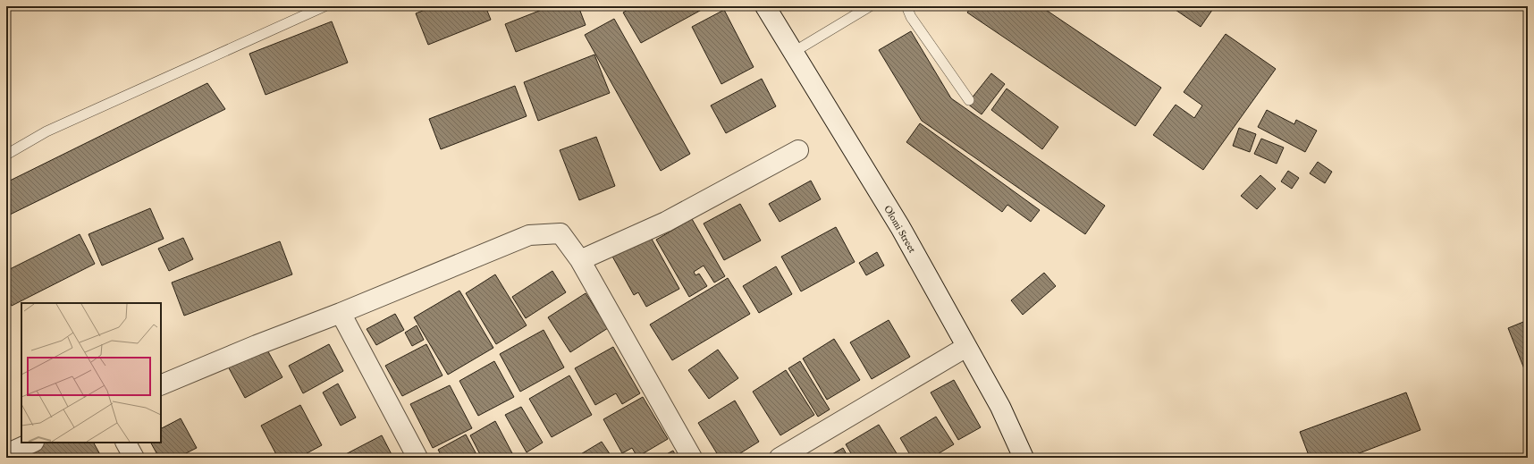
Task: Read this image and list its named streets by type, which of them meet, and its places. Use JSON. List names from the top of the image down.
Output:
{
  "streets": {
    "street": ["Olomi Street"]
  }
}
